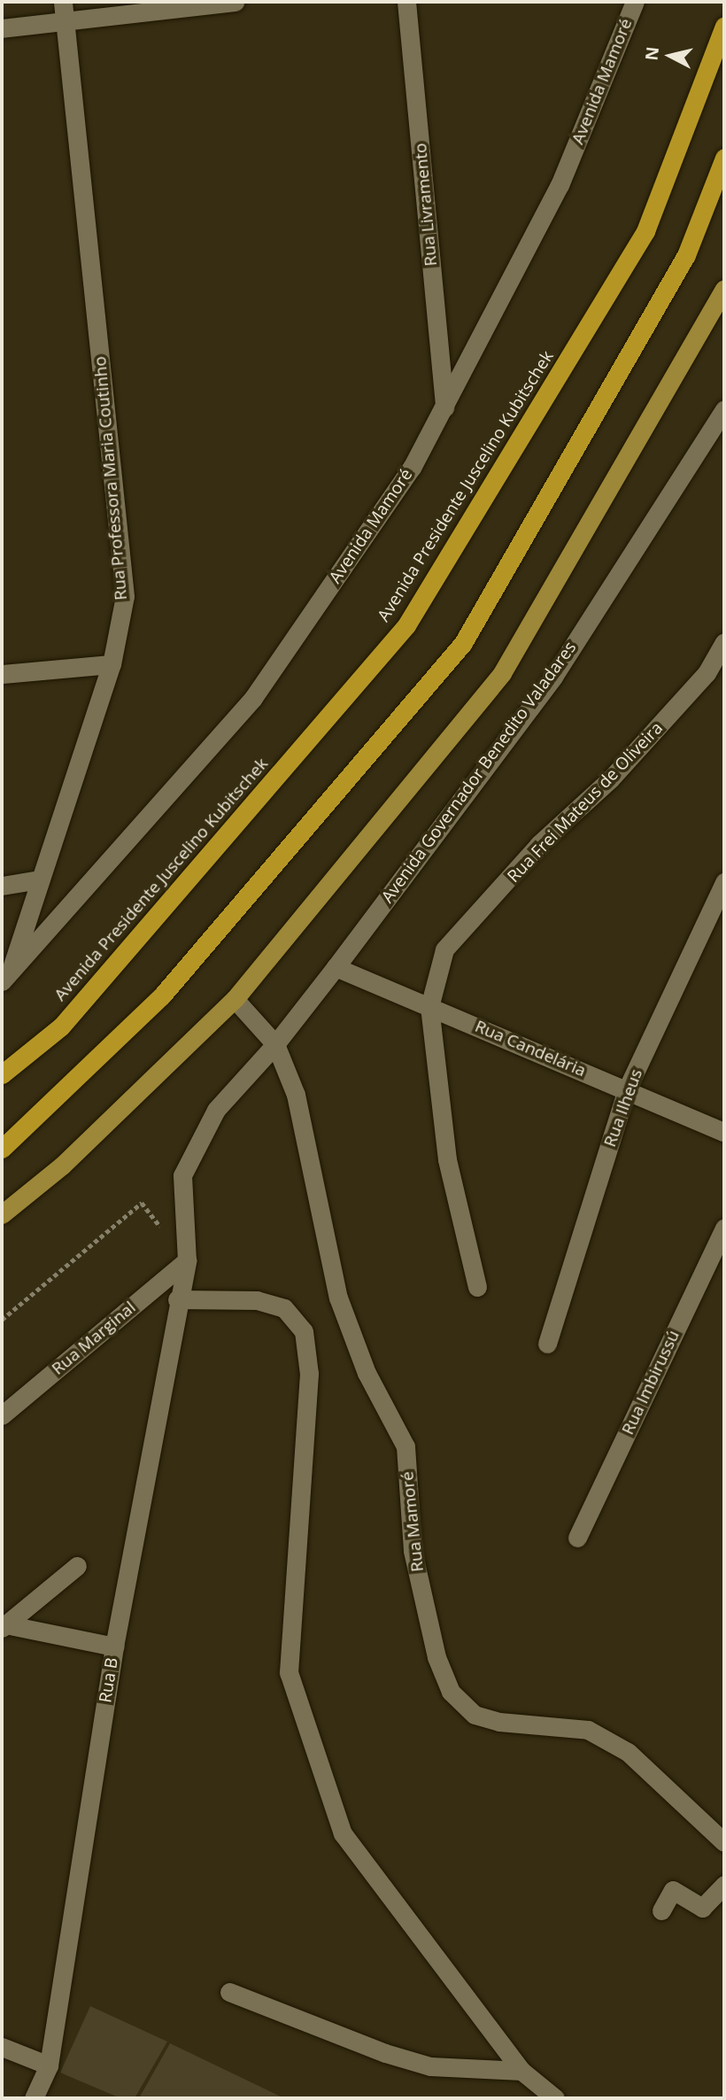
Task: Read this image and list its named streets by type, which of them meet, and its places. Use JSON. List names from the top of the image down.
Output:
{
  "streets": {
    "highway": ["Avenida Presidente Juscelino Kubitschek"],
    "street": [
      "Avenida Mamoré",
      "Rua Livramento",
      "Rua Professora Maria Coutinho",
      "Avenida Governador Benedito Valadares",
      "Rua Frei Mateus de Oliveira",
      "Rua Candelária",
      "Rua Ilheus",
      "Rua Marginal",
      "Rua Imbirussú",
      "Rua Mamoré",
      "Rua B"
    ]
  },
  "crossings": [
    ["Avenida Mamoré", "Rua Livramento"],
    ["Avenida Mamoré", "Rua Professora Maria Coutinho"],
    ["Avenida Governador Benedito Valadares", "Rua Candelária"],
    ["Avenida Governador Benedito Valadares", "Rua Marginal"],
    ["Avenida Governador Benedito Valadares", "Rua Mamoré"],
    ["Avenida Governador Benedito Valadares", "Rua B"],
    ["Rua Frei Mateus de Oliveira", "Rua Candelária"],
    ["Rua Candelária", "Rua Ilheus"],
    ["Rua Marginal", "Rua B"]
  ],
  "north": "left"
}
